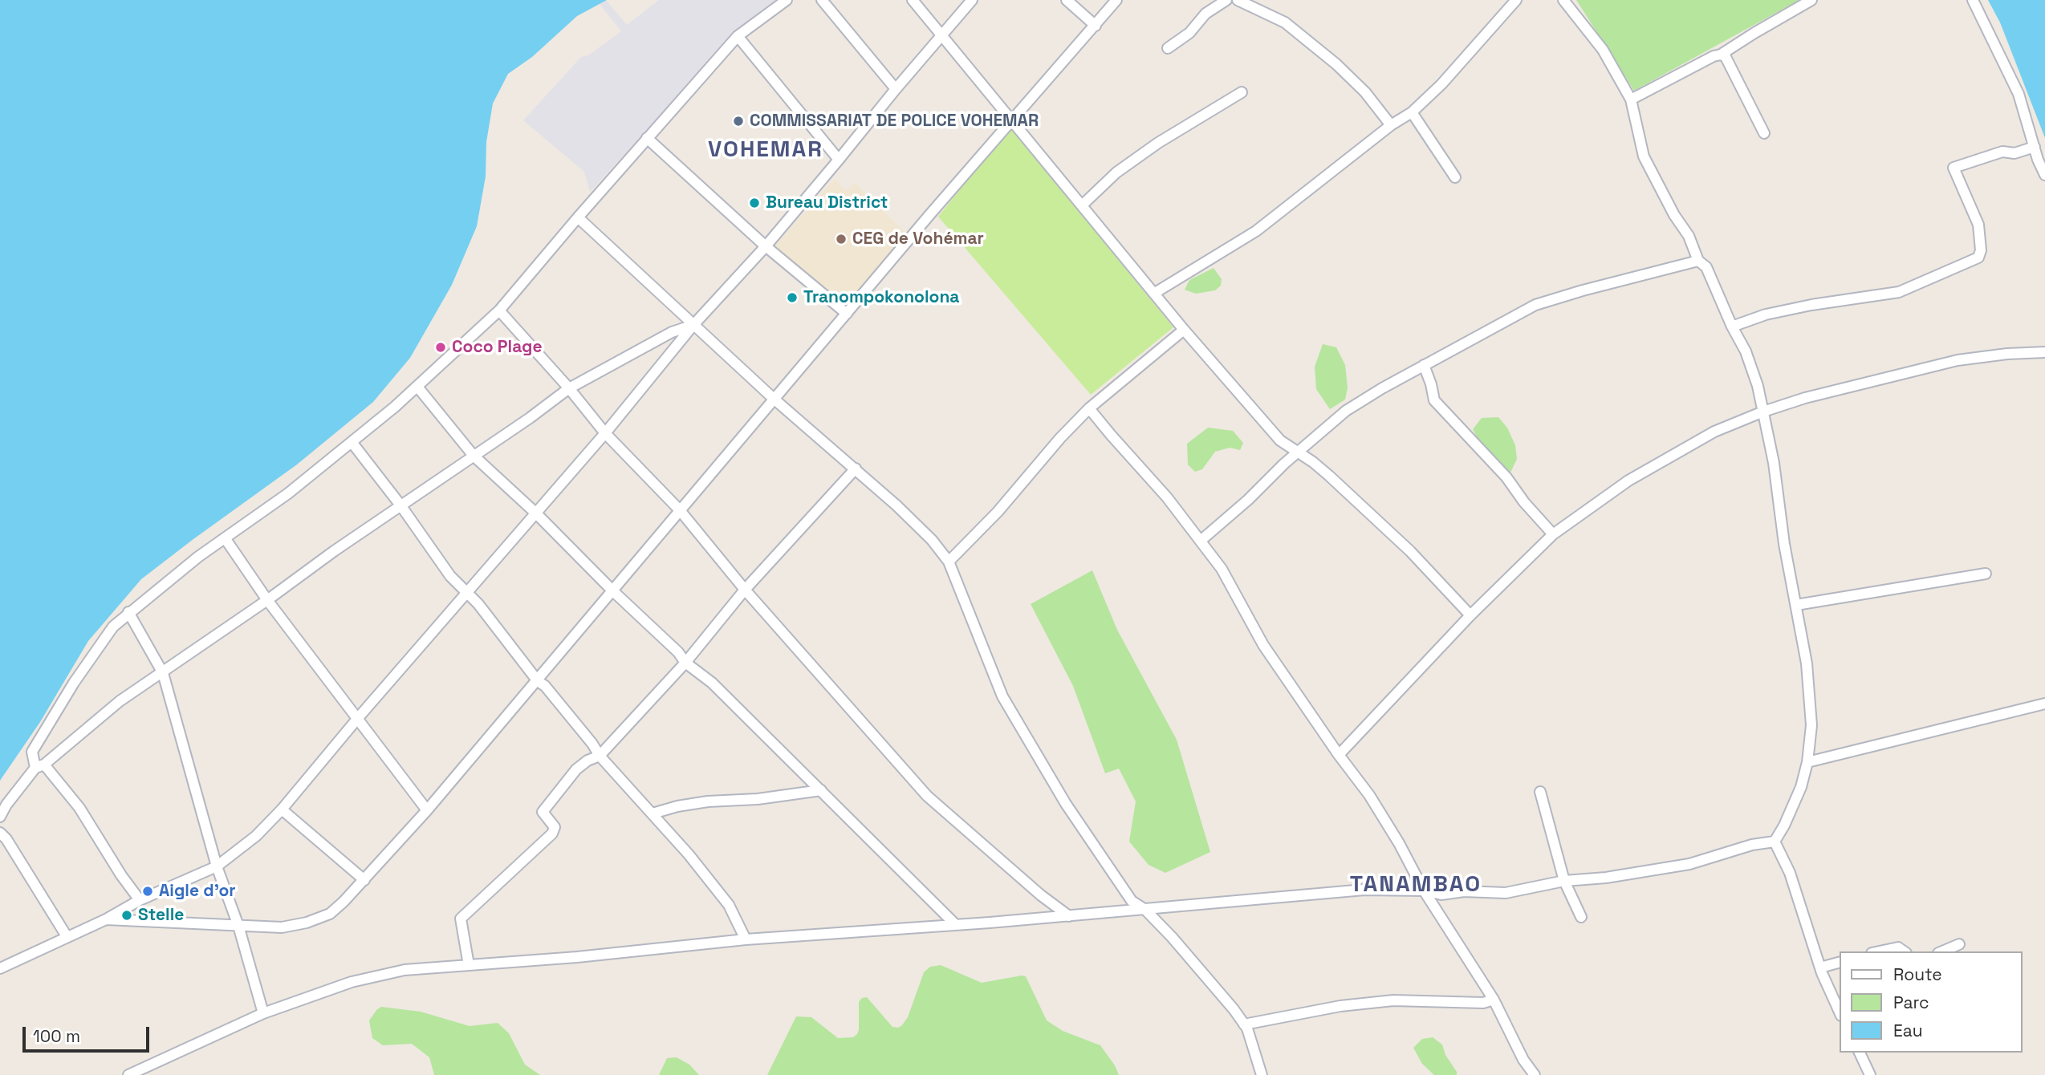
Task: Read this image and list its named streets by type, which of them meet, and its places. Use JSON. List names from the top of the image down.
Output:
{
  "districts": ["VOHEMAR", "TANAMBAO"],
  "places": [
    "COMMISSARIAT DE POLICE VOHEMAR",
    "Bureau District",
    "CEG de Vohémar",
    "Tranompokonolona",
    "Coco Plage",
    "Aigle d'or",
    "Stelle"
  ],
  "legend": ["Route", "Parc", "Eau"],
  "scale_bar": "100 m"
}
